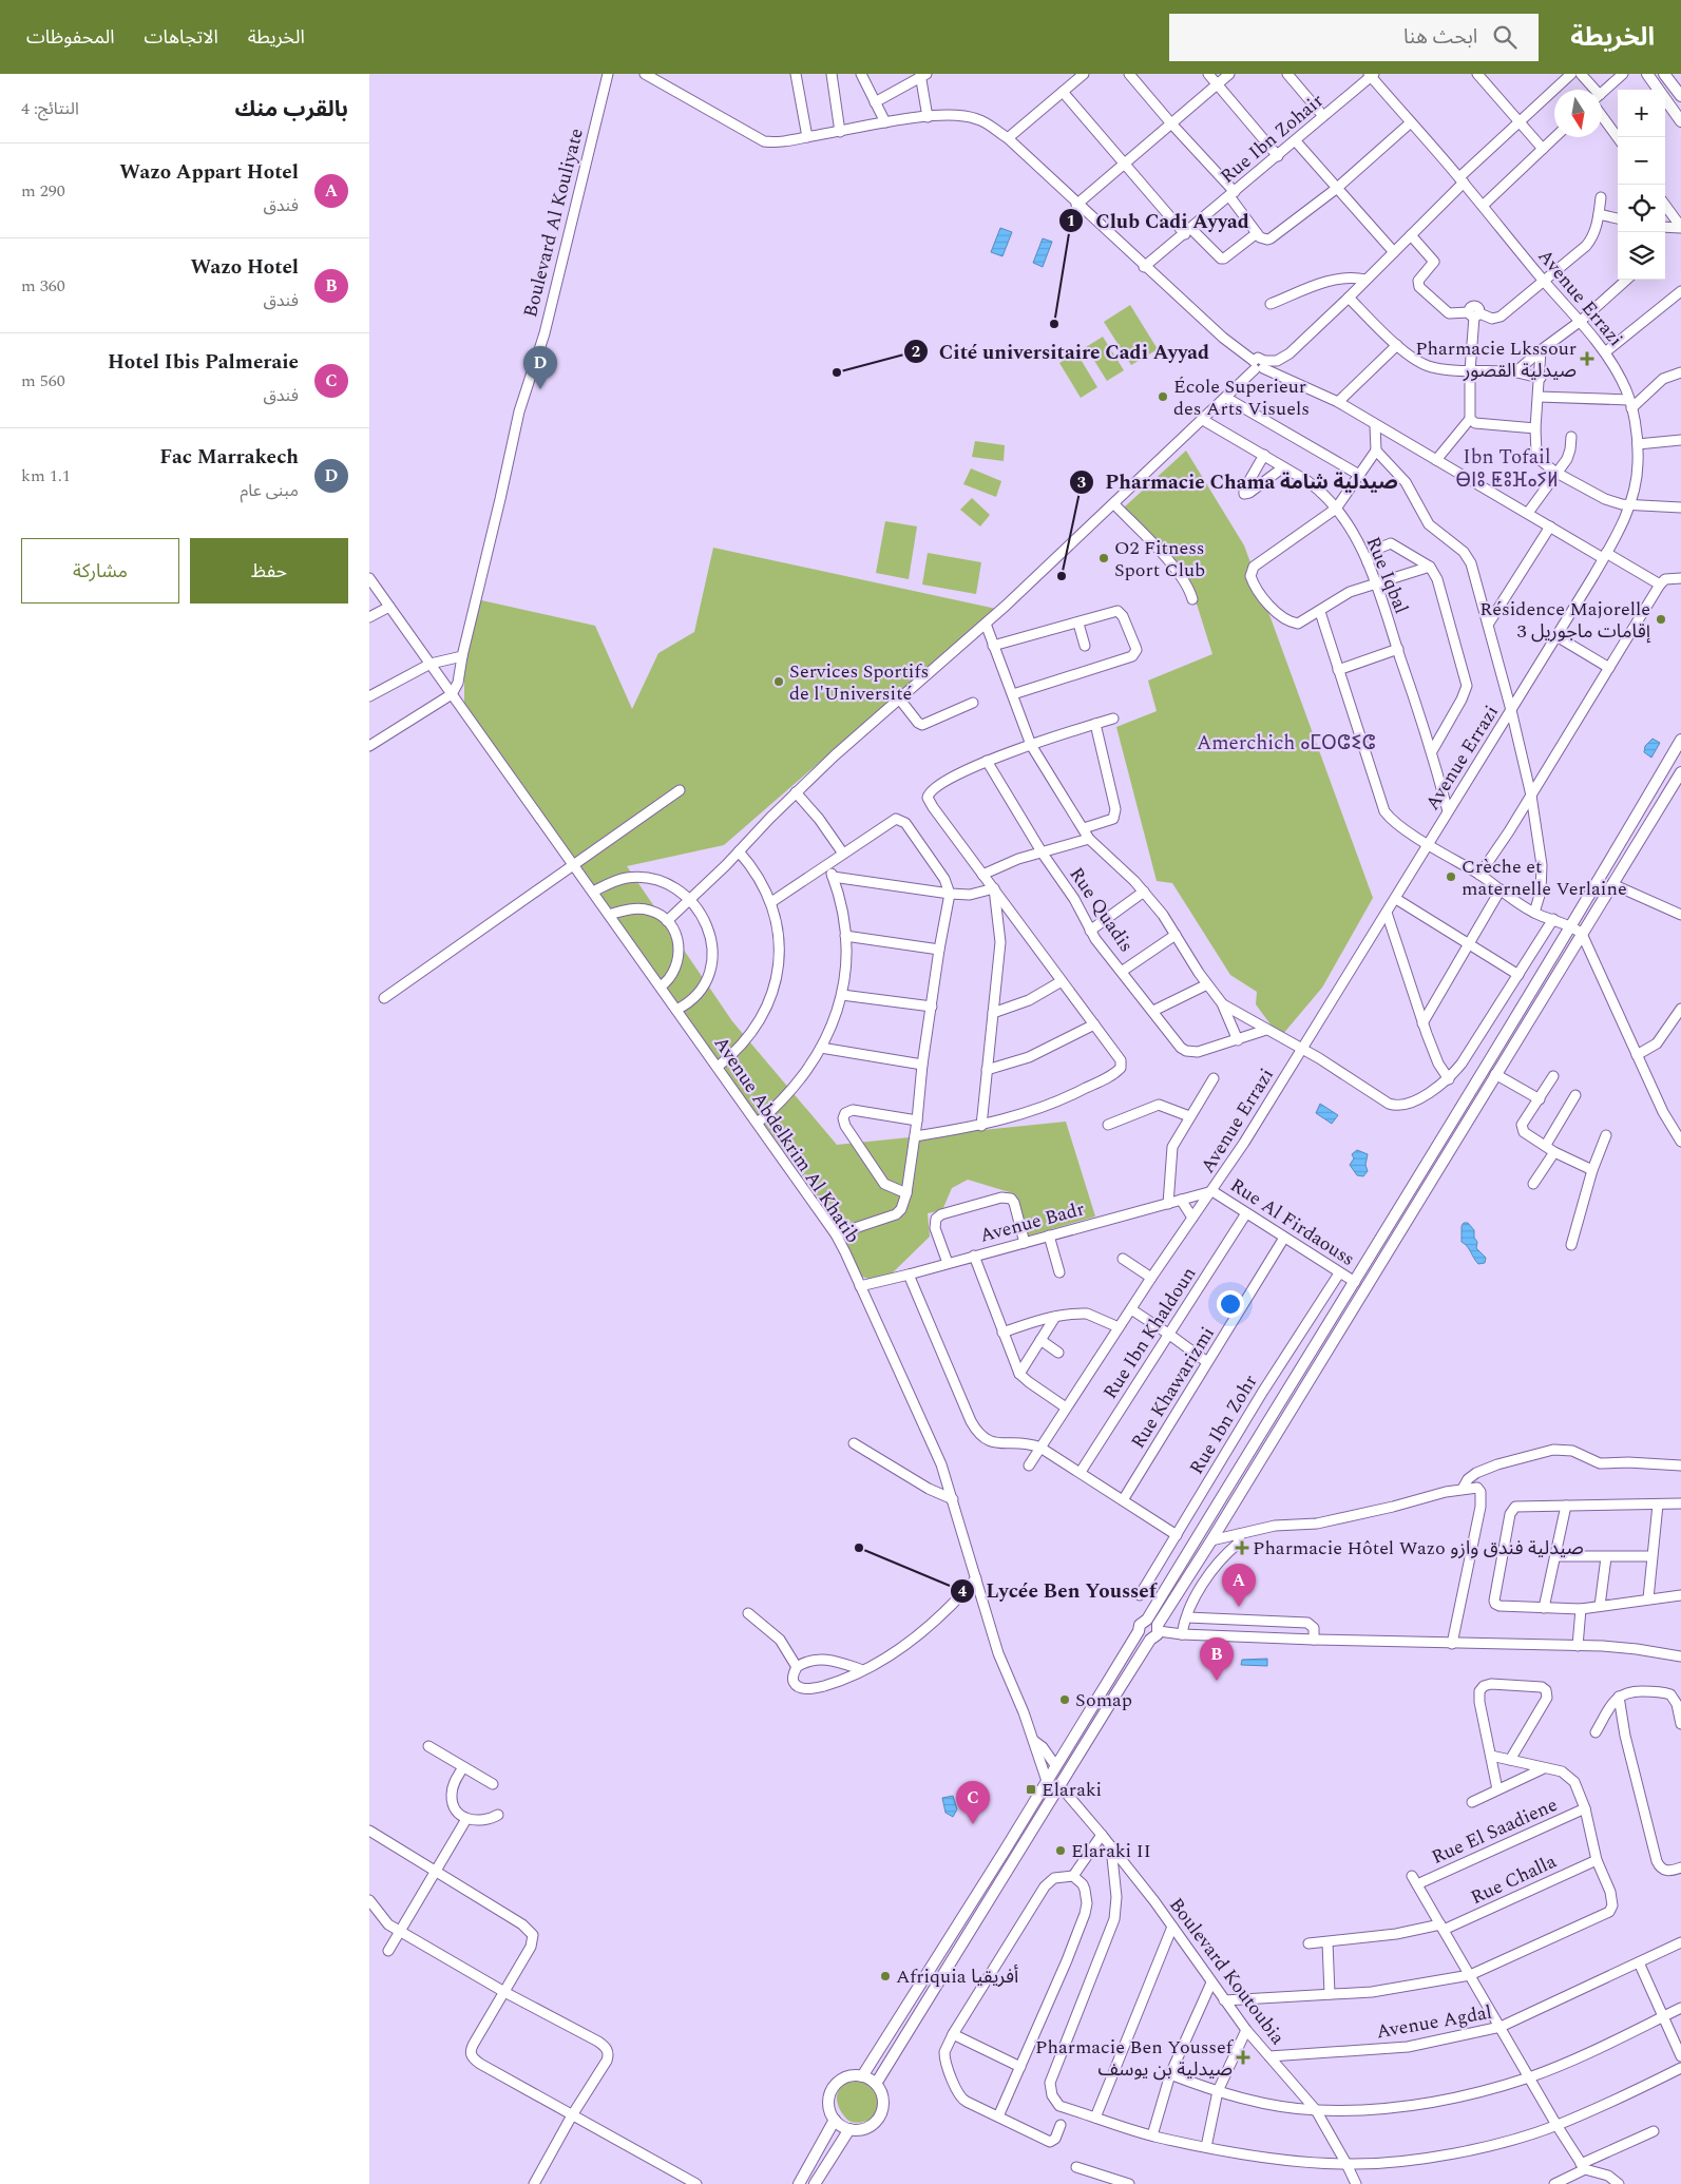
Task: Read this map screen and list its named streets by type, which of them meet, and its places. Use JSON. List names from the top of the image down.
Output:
{
  "streets": {
    "street": [
      "Rue Ibn Zohair",
      "Boulevard Al Kouliyate",
      "Avenue Errazi",
      "Rue Iqbal",
      "Rue Quadis",
      "Avenue Abdelkrim Al Khatib",
      "Avenue Badr",
      "Rue Al Firdaouss",
      "Rue Ibn Khaldoun",
      "Rue Khawarizmi",
      "Rue Ibn Zohr",
      "Rue El Saadiene",
      "Rue Challa",
      "Boulevard Koutoubia",
      "Avenue Agdal"
    ]
  },
  "crossings": [
    ["Rue Ibn Zohair", "Avenue Errazi"],
    ["Boulevard Al Kouliyate", "Avenue Abdelkrim Al Khatib"],
    ["Avenue Errazi", "Rue Iqbal"],
    ["Avenue Errazi", "Avenue Badr"],
    ["Avenue Errazi", "Rue Al Firdaouss"],
    ["Avenue Abdelkrim Al Khatib", "Avenue Badr"],
    ["Avenue Badr", "Rue Al Firdaouss"],
    ["Rue Al Firdaouss", "Rue Ibn Khaldoun"],
    ["Rue Al Firdaouss", "Rue Khawarizmi"],
    ["Rue Al Firdaouss", "Rue Ibn Zohr"],
    ["Rue El Saadiene", "Rue Challa"],
    ["Boulevard Koutoubia", "Avenue Agdal"]
  ],
  "districts": ["Ibn Tofail ⴱⵏⵓ ⵟⵓⴼⴰⵢⵍ", "Amerchich ⴰⵎⵔⵛⵉⵛ"],
  "places": {
    "other": [
      "Club Cadi Ayyad",
      "Cité universitaire Cadi Ayyad",
      "École Superieur des Arts Visuels",
      "O2 Fitness Sport Club",
      "Pharmacie Chama صيدلية شامة",
      "Résidence Majorelle إقامات ماجوريل 3",
      "Services Sportifs de l'Université",
      "Crèche et maternelle Verlaine",
      "Lycée Ben Youssef",
      "Somap",
      "Elaraki II",
      "Afriquia أفريقيا"
    ],
    "health": ["Pharmacie Lkssour صيدلية القصور", "Pharmacie Hôtel Wazo صيدلية فندق وازو", "Pharmacie Ben Youssef صيدلية بن يوسف"],
    "transit": ["Elaraki"]
  },
  "north": "bottom",
  "page": {
    "header": "الخريطة",
    "search": "ابحث هنا",
    "nav": ["الخريطة", "الاتجاهات", "المحفوظات"],
    "heading": ["بالقرب منك", "النتائج: 4"],
    "map_buttons": ["+", "−"],
    "list": [
      {
        "mark": "A",
        "name": "Wazo Appart Hotel",
        "note": "فندق",
        "value": "290 m"
      },
      {
        "mark": "B",
        "name": "Wazo Hotel",
        "note": "فندق",
        "value": "360 m"
      },
      {
        "mark": "C",
        "name": "Hotel Ibis Palmeraie",
        "note": "فندق",
        "value": "560 m"
      },
      {
        "mark": "D",
        "name": "Fac Marrakech",
        "note": "مبنى عام",
        "value": "1.1 km"
      }
    ],
    "pins": [
      "D",
      "A",
      "B",
      "C"
    ],
    "buttons": ["حفظ", "مشاركة"]
  }
}
